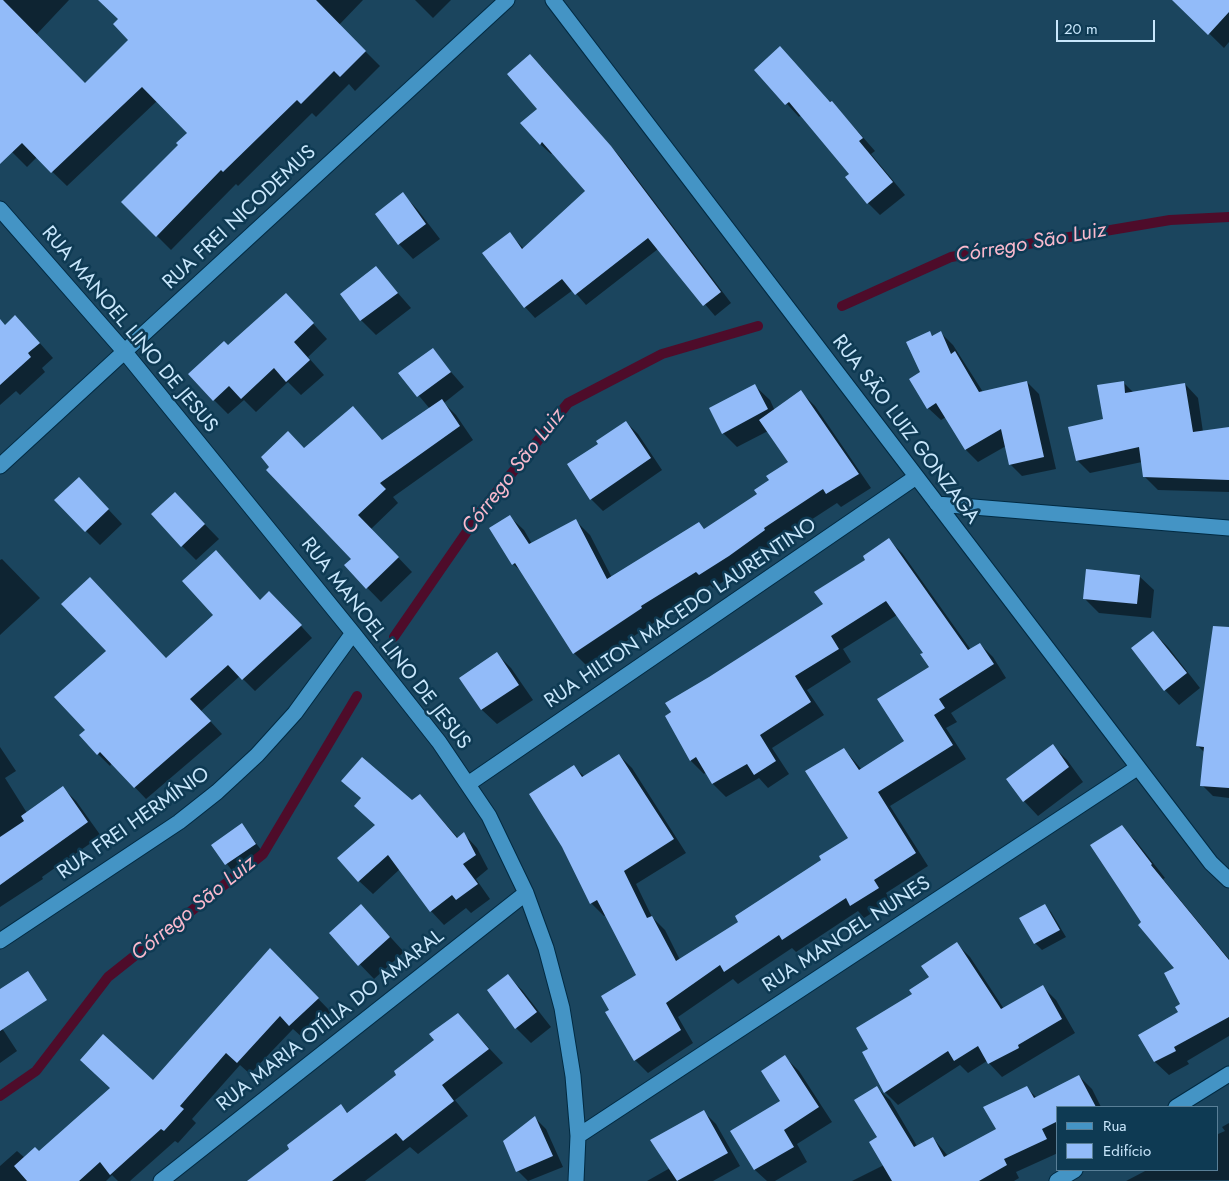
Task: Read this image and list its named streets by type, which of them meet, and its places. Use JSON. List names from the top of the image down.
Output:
{
  "streets": {
    "street": [
      "RUA FREI NICODEMUS",
      "RUA MANOEL LINO DE JESUS",
      "RUA SÃO LUIZ GONZAGA",
      "RUA HILTON MACEDO LAURENTINO",
      "RUA FREI HERMÍNIO",
      "RUA MANOEL NUNES",
      "RUA MARIA OTÍLIA DO AMARAL"
    ]
  },
  "crossings": [
    ["RUA FREI NICODEMUS", "RUA MANOEL LINO DE JESUS"],
    ["RUA MANOEL LINO DE JESUS", "RUA HILTON MACEDO LAURENTINO"],
    ["RUA MANOEL LINO DE JESUS", "RUA FREI HERMÍNIO"],
    ["RUA MANOEL LINO DE JESUS", "RUA MANOEL NUNES"],
    ["RUA MANOEL LINO DE JESUS", "RUA MARIA OTÍLIA DO AMARAL"],
    ["RUA SÃO LUIZ GONZAGA", "RUA HILTON MACEDO LAURENTINO"],
    ["RUA SÃO LUIZ GONZAGA", "RUA MANOEL NUNES"]
  ],
  "water": ["Córrego São Luiz"],
  "legend": ["Rua", "Edifício"],
  "scale_bar": "20 m"
}
